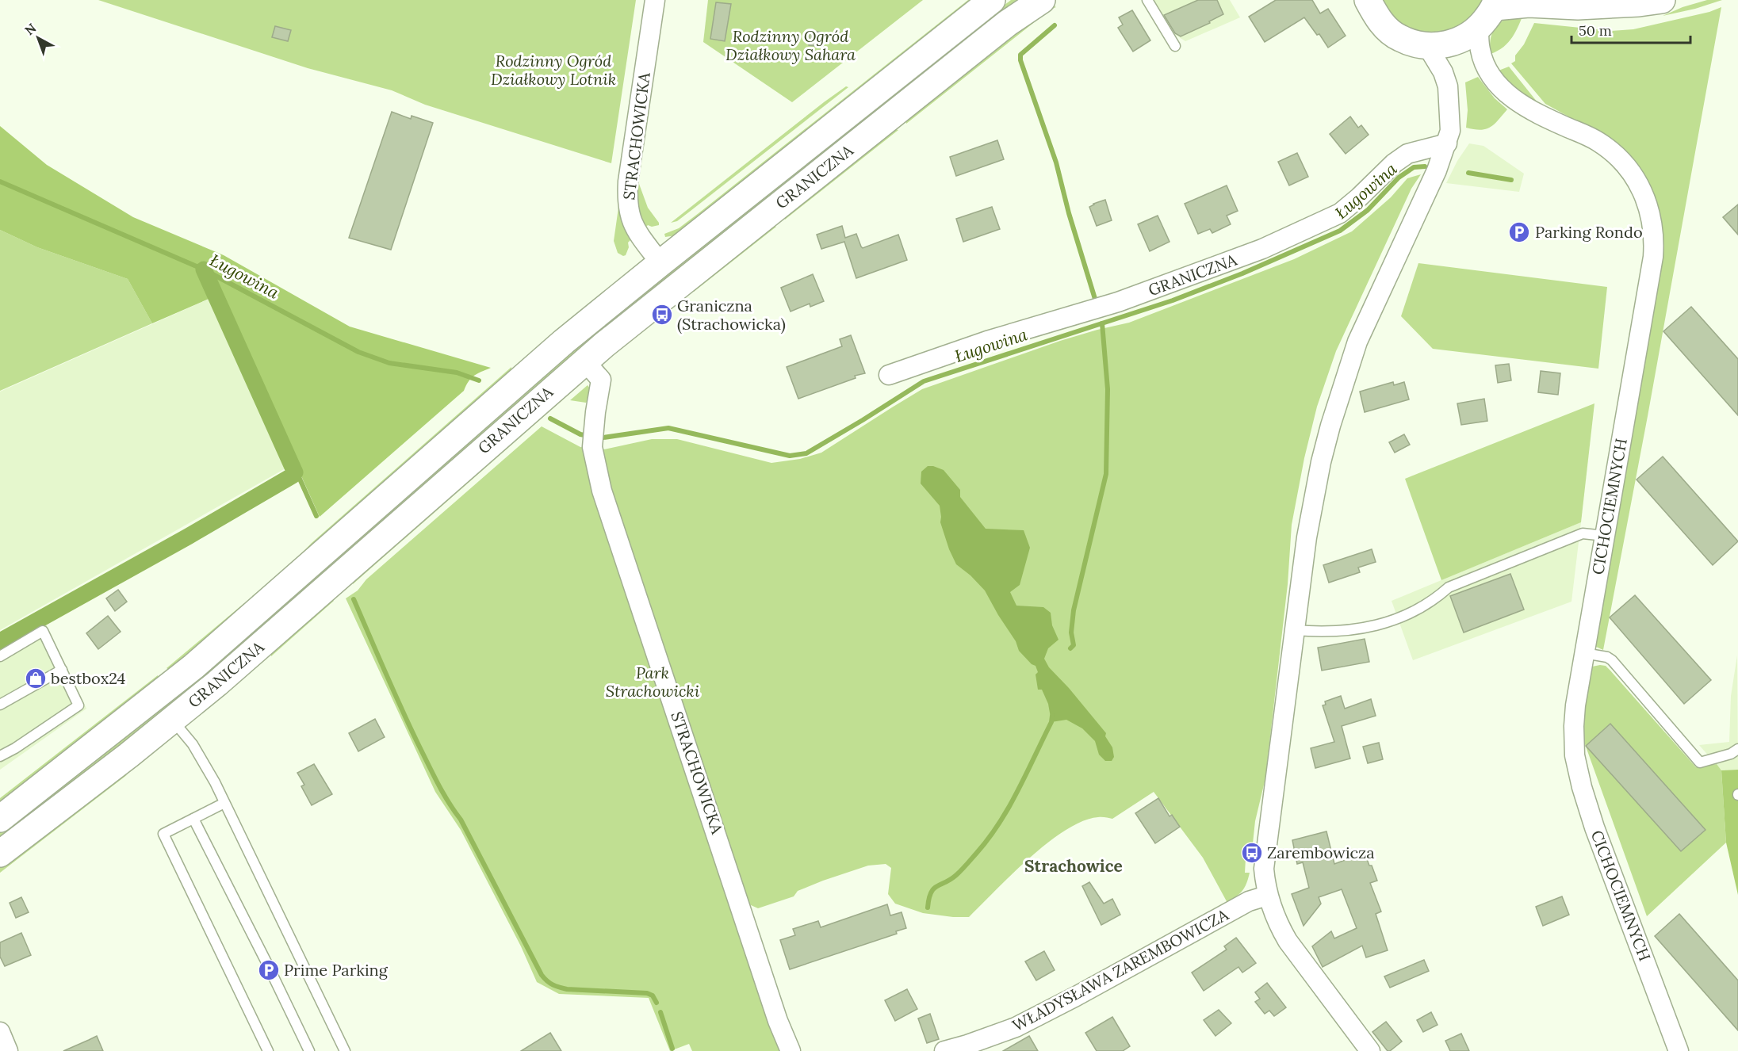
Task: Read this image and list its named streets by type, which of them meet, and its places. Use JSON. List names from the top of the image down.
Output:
{
  "streets": {
    "main road": ["GRANICZNA"],
    "street": ["STRACHOWICKA", "CICHOCIEMNYCH", "WŁADYSŁAWA ZAREMBOWICZA"]
  },
  "crossings": [
    ["STRACHOWICKA", "GRANICZNA"]
  ],
  "districts": ["Strachowice"],
  "water": ["Ługowina"],
  "parks": ["Rodzinny Ogród Działkowy Sahara", "Rodzinny Ogród Działkowy Lotnik", "Park Strachowicki"],
  "places": {
    "parking": ["Parking Rondo", "Prime Parking"],
    "bus stop": ["Graniczna (Strachowicka)", "Zarembowicza"],
    "shop": ["bestbox24"]
  },
  "scale_bar": "50 m",
  "north": "top left"
}
